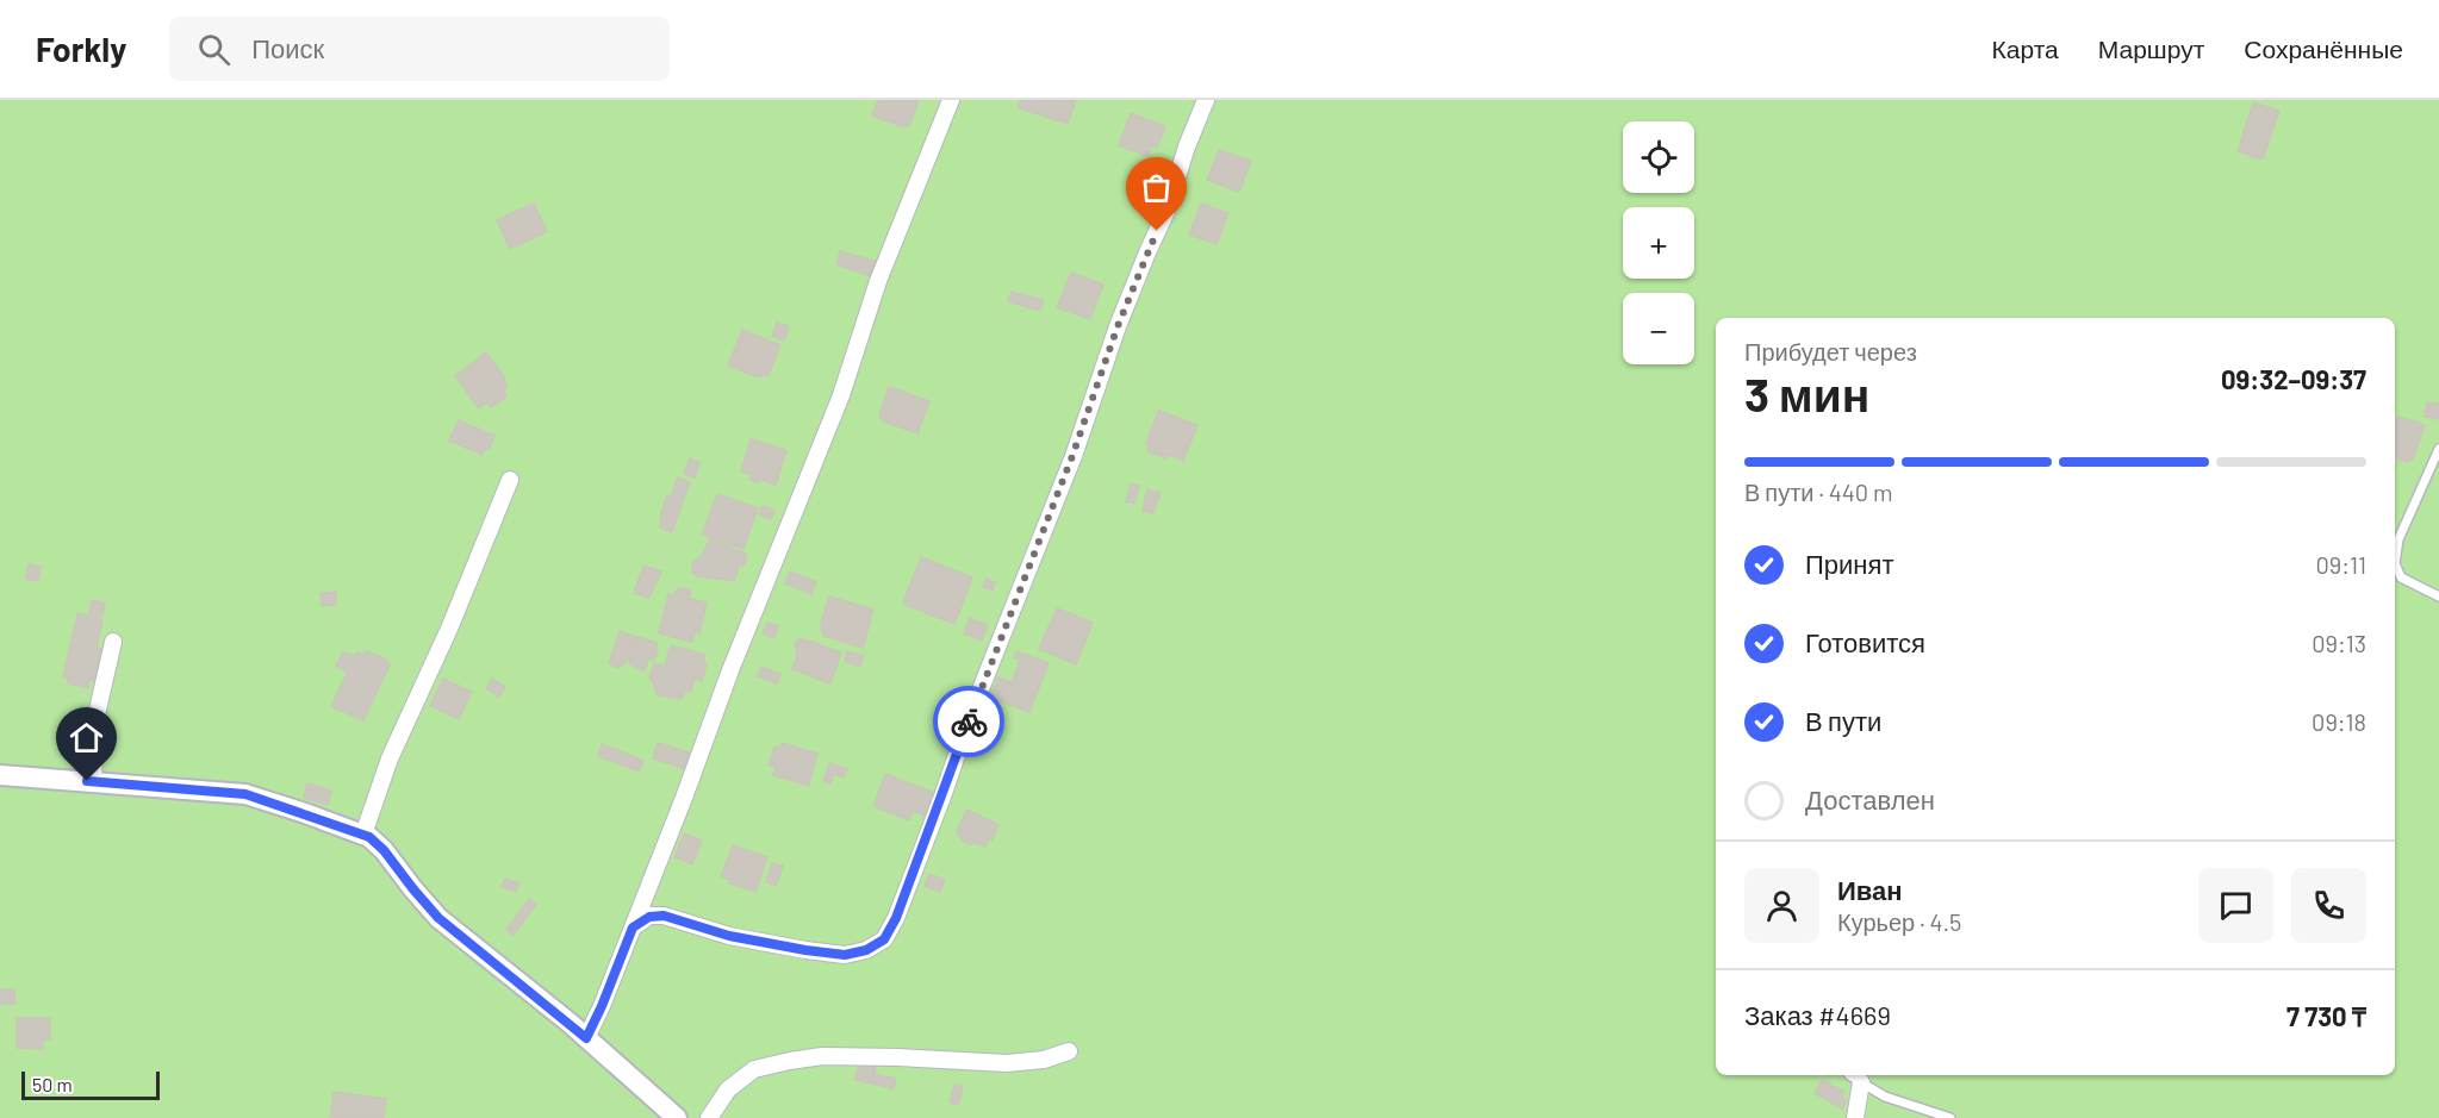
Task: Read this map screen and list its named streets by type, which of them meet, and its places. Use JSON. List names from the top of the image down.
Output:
{
  "scale_bar": "50 m",
  "page": {
    "header": "Forkly",
    "search": "Поиск",
    "nav": ["Карта", "Маршрут", "Сохранённые"],
    "map_buttons": ["+", "−"],
    "heading": ["3 мин", "Прибудет через", "09:32–09:37"],
    "panel": [
      "Иван",
      "Курьер · 4.5",
      "Заказ #4669",
      "7 730 ₸"
    ],
    "bar": "В пути · 440 m",
    "list": [
      ["Принят", "09:11"],
      ["Готовится", "09:13"],
      ["В пути", "09:18"],
      "Доставлен"
    ],
    "scale": "50 m"
  }
}
